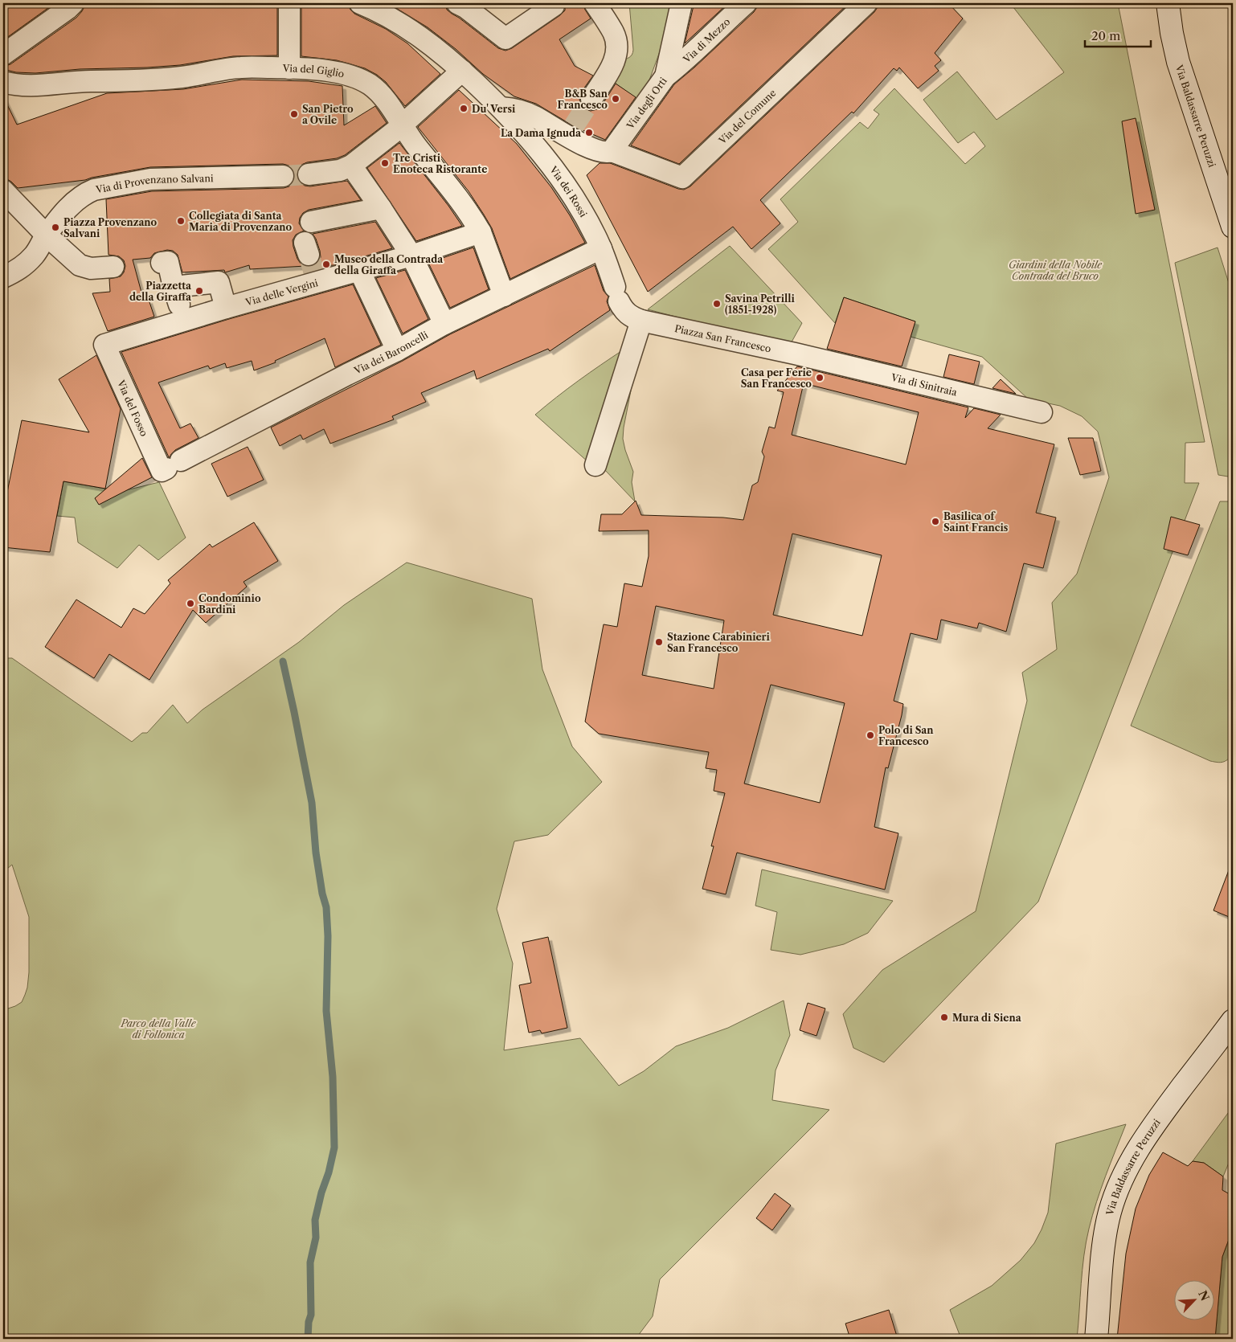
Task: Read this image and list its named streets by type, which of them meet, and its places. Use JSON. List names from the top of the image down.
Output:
{
  "streets": {
    "street": [
      "Via di Mezzo",
      "Via del Giglio",
      "Via degli Orti",
      "Via Baldassarre Peruzzi",
      "Via del Comune",
      "Via di Provenzano Salvani",
      "Via dei Rossi",
      "Via delle Vergini",
      "Piazza San Francesco",
      "Via dei Baroncelli",
      "Via di Sinitraia",
      "Via del Fosso"
    ]
  },
  "crossings": [
    ["Via di Mezzo", "Via degli Orti"],
    ["Via del Giglio", "Via delle Vergini"],
    ["Via del Giglio", "Via dei Baroncelli"],
    ["Via degli Orti", "Via del Comune"],
    ["Via dei Rossi", "Piazza San Francesco"],
    ["Via dei Rossi", "Via dei Baroncelli"],
    ["Via delle Vergini", "Via del Fosso"],
    ["Piazza San Francesco", "Via di Sinitraia"],
    ["Via dei Baroncelli", "Via del Fosso"]
  ],
  "parks": ["Giardini della Nobile Contrada del Bruco", "Parco della Valle di Follonica"],
  "places": [
    "B&B San Francesco",
    "Du' Versi",
    "San Pietro a Ovile",
    "La Dama Ignuda",
    "Tre Cristi Enoteca Ristorante",
    "Collegiata di Santa Maria di Provenzano",
    "Piazza Provenzano Salvani",
    "Museo della Contrada della Giraffa",
    "Piazzetta della Giraffa",
    "Savina Petrilli (1851-1928)",
    "Casa per Ferie San Francesco",
    "Basilica of Saint Francis",
    "Condominio Bardini",
    "Stazione Carabinieri San Francesco",
    "Polo di San Francesco",
    "Mura di Siena"
  ],
  "scale_bar": "20 m",
  "north": "top right"
}
